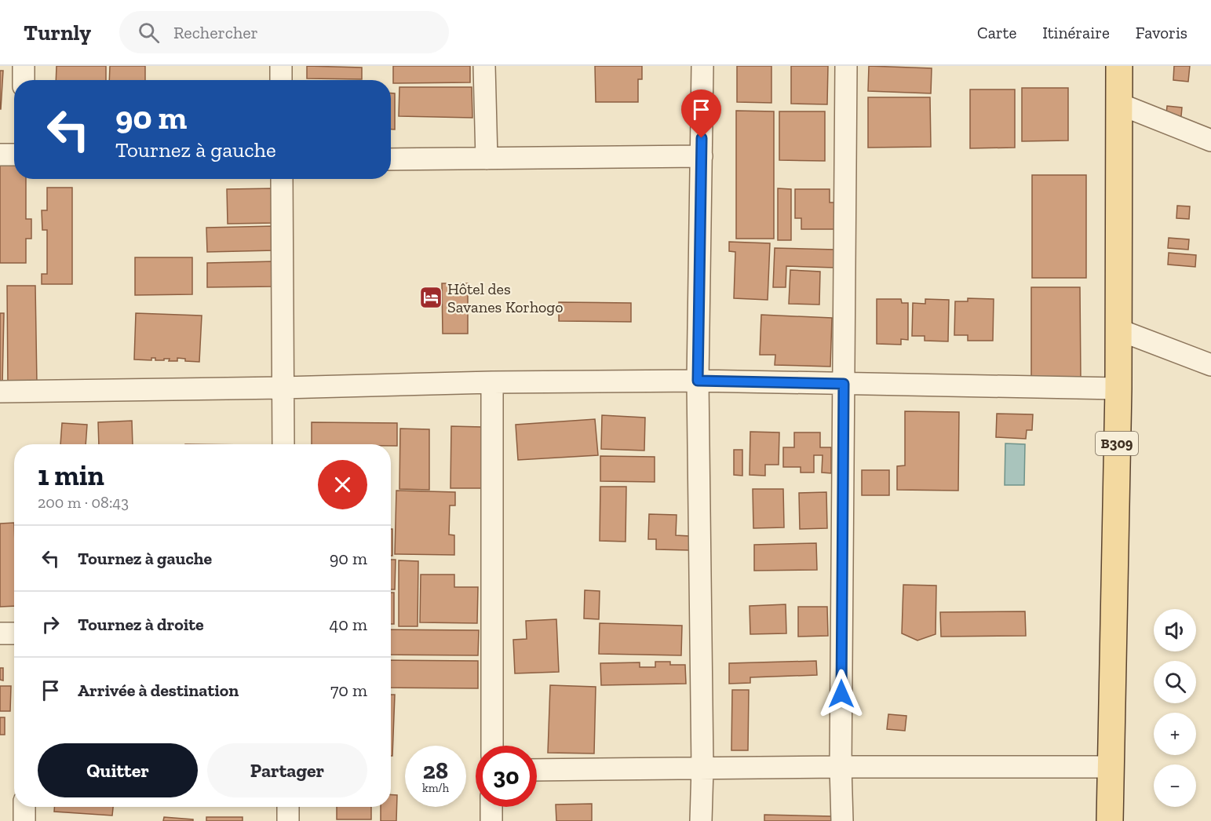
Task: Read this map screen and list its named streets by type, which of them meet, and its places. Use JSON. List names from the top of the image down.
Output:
{
  "streets": {
    "main road": ["B309"]
  },
  "places": {
    "hotel": ["Hôtel des Savanes Korhogo"]
  },
  "page": {
    "header": "Turnly",
    "search": "Rechercher",
    "nav": ["Carte", "Itinéraire", "Favoris"],
    "turn": ["90 m", "Tournez à gauche"],
    "heading": ["1 min", "200 m · 08:43"],
    "list": [
      {
        "name": "Tournez à gauche",
        "value": "90 m"
      },
      {
        "name": "Tournez à droite",
        "value": "40 m"
      },
      {
        "name": "Arrivée à destination",
        "value": "70 m"
      }
    ],
    "map_buttons": ["+", "−"],
    "buttons": ["Quitter", "Partager"],
    "speed": "28 km/h",
    "limit": "30"
  }
}
